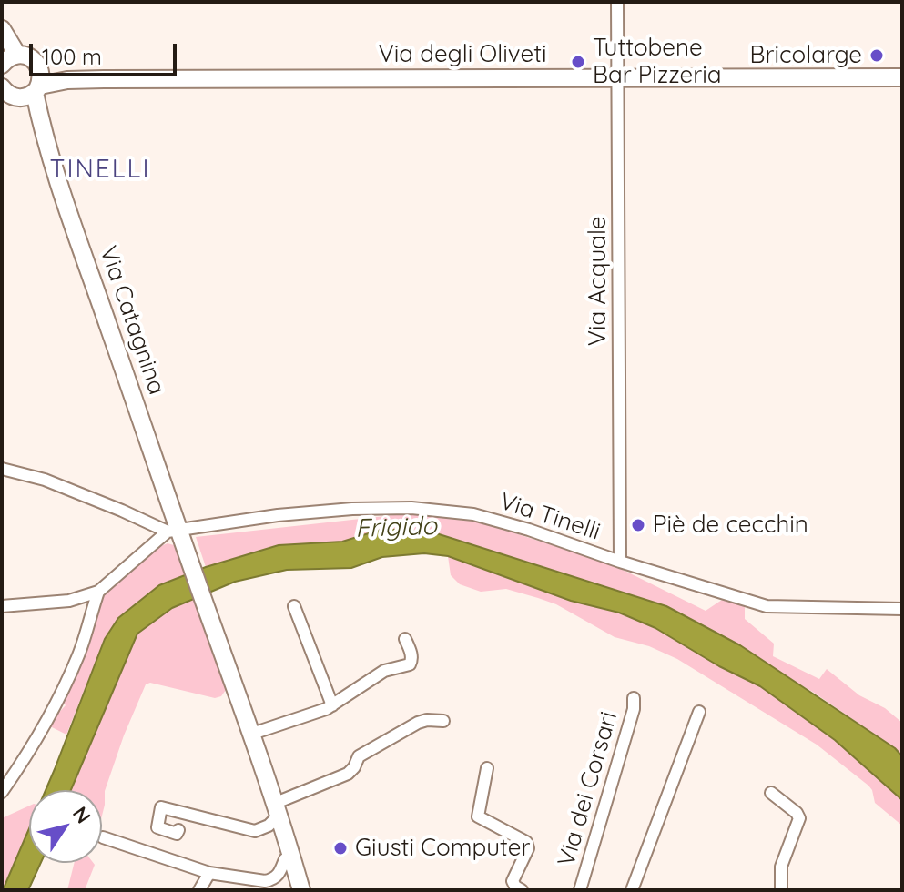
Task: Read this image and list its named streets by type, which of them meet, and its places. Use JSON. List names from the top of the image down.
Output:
{
  "streets": {
    "main road": ["Via degli Oliveti", "Via Catagnina"],
    "street": ["Via Acquale", "Via Tinelli", "Via dei Corsari"]
  },
  "crossings": [
    ["Via degli Oliveti", "Via Acquale"],
    ["Via degli Oliveti", "Via Catagnina"],
    ["Via Acquale", "Via Tinelli"],
    ["Via Catagnina", "Via Tinelli"]
  ],
  "districts": ["TINELLI"],
  "water": ["Frigido"],
  "places": [
    "Bricolarge",
    "Tuttobene Bar Pizzeria",
    "Piè de cecchin",
    "Giusti Computer"
  ],
  "scale_bar": "100 m",
  "north": "top right"
}
